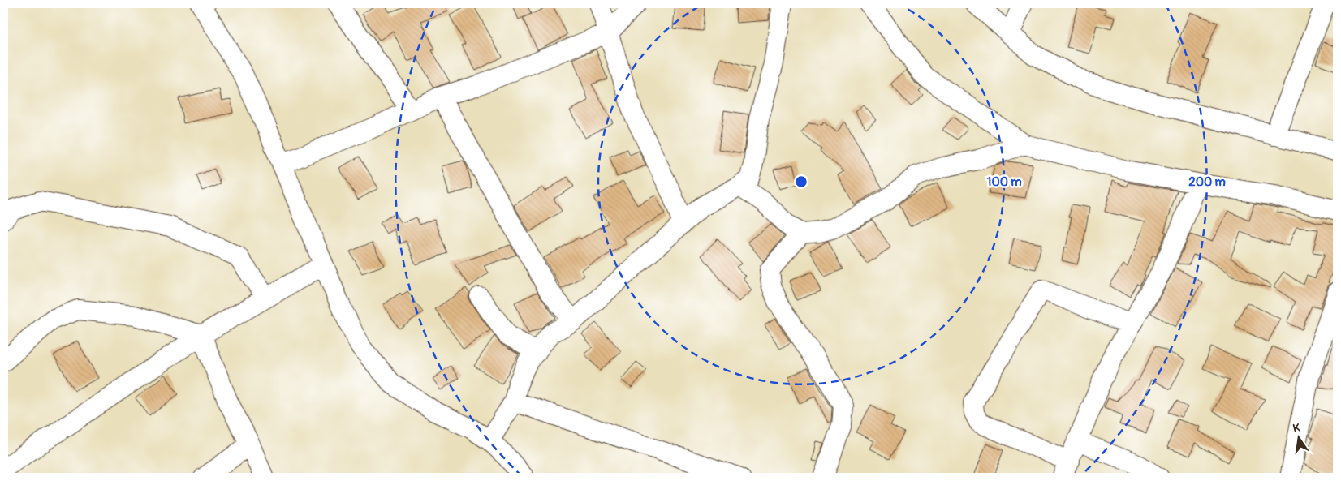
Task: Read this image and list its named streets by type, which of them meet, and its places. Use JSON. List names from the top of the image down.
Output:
{
  "north": "top",
  "rings": ["100 m", "200 m"]
}
